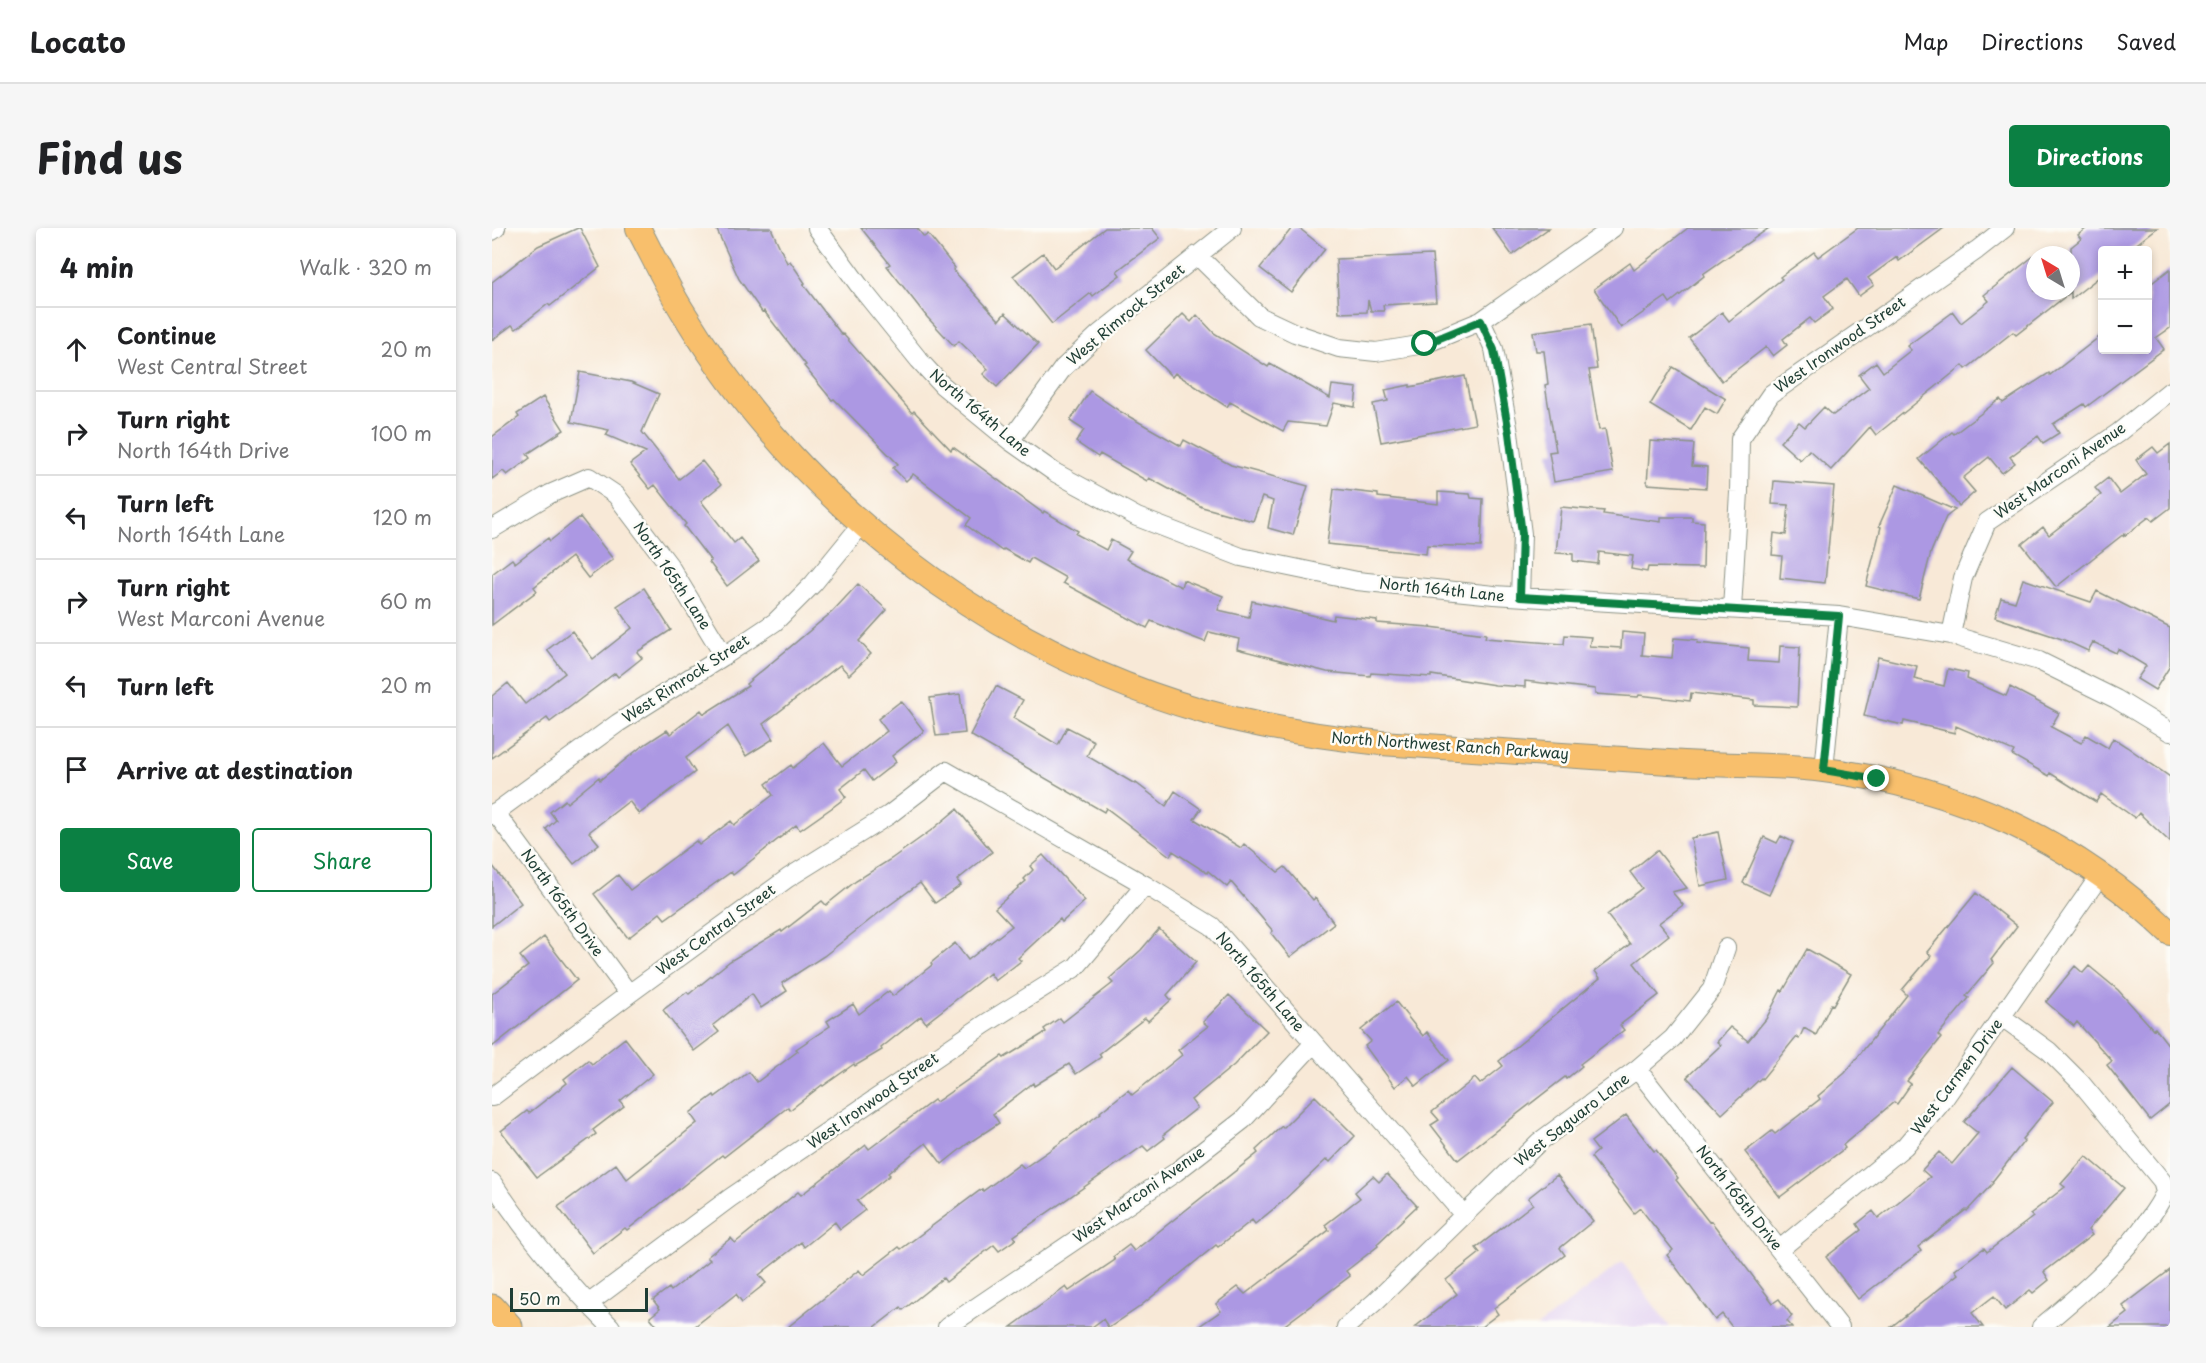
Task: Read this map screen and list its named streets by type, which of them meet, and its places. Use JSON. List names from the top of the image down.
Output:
{
  "streets": {
    "main road": ["North Northwest Ranch Parkway"],
    "street": [
      "West Rimrock Street",
      "West Ironwood Street",
      "North 164th Lane",
      "West Marconi Avenue",
      "North 165th Lane",
      "North 165th Drive",
      "West Central Street",
      "West Carmen Drive",
      "West Saguaro Lane"
    ]
  },
  "crossings": [
    ["West Rimrock Street", "North 164th Lane"],
    ["West Rimrock Street", "North 165th Lane"],
    ["West Rimrock Street", "North Northwest Ranch Parkway"],
    ["West Rimrock Street", "North 165th Drive"],
    ["West Ironwood Street", "North 164th Lane"],
    ["West Ironwood Street", "North 165th Lane"],
    ["North 164th Lane", "West Marconi Avenue"],
    ["West Marconi Avenue", "North 165th Lane"],
    ["North 165th Lane", "West Central Street"],
    ["North 165th Lane", "West Saguaro Lane"],
    ["North Northwest Ranch Parkway", "West Carmen Drive"],
    ["North 165th Drive", "West Central Street"],
    ["North 165th Drive", "West Carmen Drive"],
    ["North 165th Drive", "West Saguaro Lane"]
  ],
  "scale_bar": "50 m",
  "north": "top left",
  "page": {
    "header": "Locato",
    "nav": ["Map", "Directions", "Saved"],
    "title": "Find us",
    "buttons": [
      "Directions",
      ["Save", "Share"]
    ],
    "heading": ["4 min", "Walk · 320 m"],
    "map_buttons": ["+", "−"],
    "list": [
      ["Continue", "West Central Street", "20 m"],
      ["Turn right", "North 164th Drive", "100 m"],
      ["Turn left", "North 164th Lane", "120 m"],
      ["Turn right", "West Marconi Avenue", "60 m"],
      ["Turn left", "20 m"],
      "Arrive at destination"
    ],
    "scale": "50 m"
  }
}
